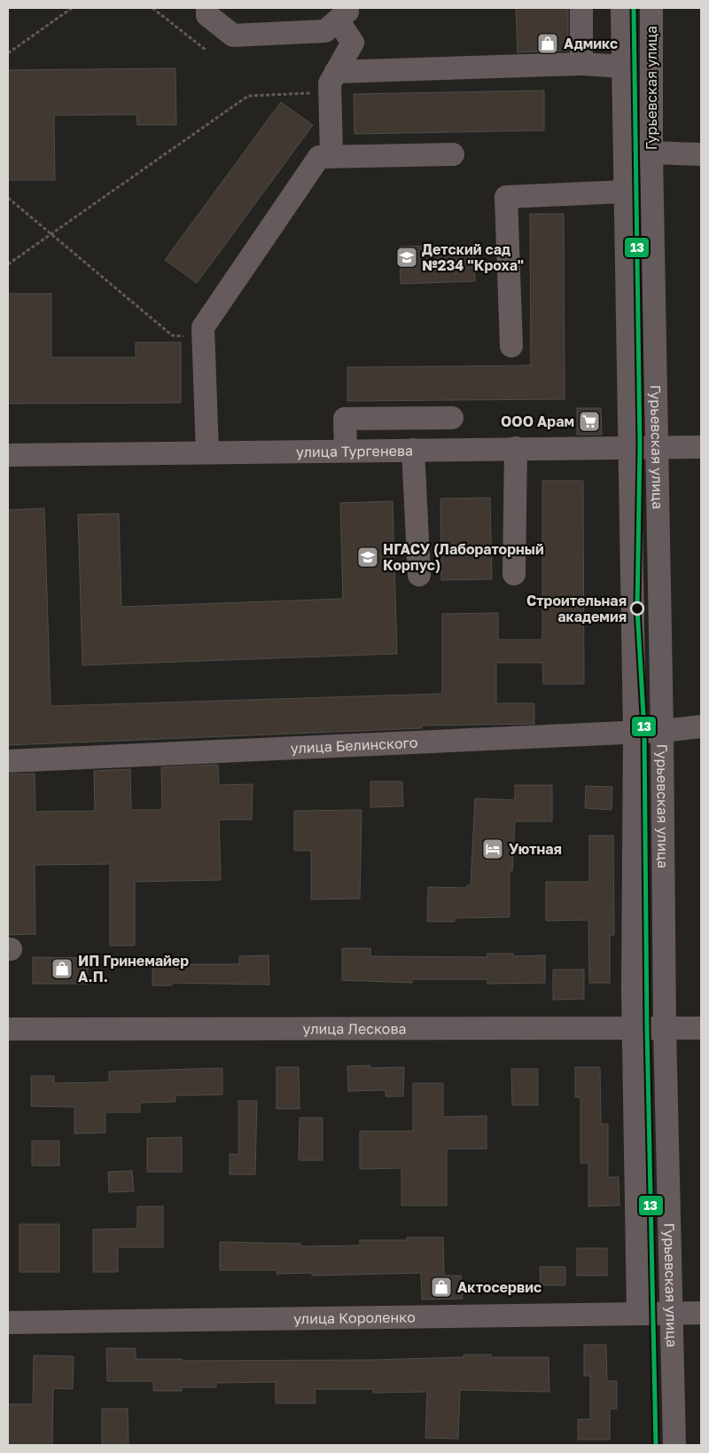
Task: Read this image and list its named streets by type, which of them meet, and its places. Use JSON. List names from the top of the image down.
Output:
{
  "streets": {
    "street": [
      "Гурьевская улица",
      "улица Тургенева",
      "улица Белинского",
      "улица Лескова",
      "улица Короленко"
    ]
  },
  "crossings": [
    ["Гурьевская улица", "улица Тургенева"],
    ["Гурьевская улица", "улица Белинского"],
    ["Гурьевская улица", "улица Лескова"],
    ["Гурьевская улица", "улица Короленко"]
  ],
  "places": {
    "shop": ["Адмикс", "ИП Гринемайер А.П.", "Актосервис"],
    "school or university": ["Детский сад №234 \"Кроха\"", "НГАСУ (Лабораторный Корпус)"],
    "supermarket": ["ООО Арам"],
    "other": ["Строительная академия"],
    "hotel": ["Уютная"]
  },
  "lines": ["transit line 13"]
}
